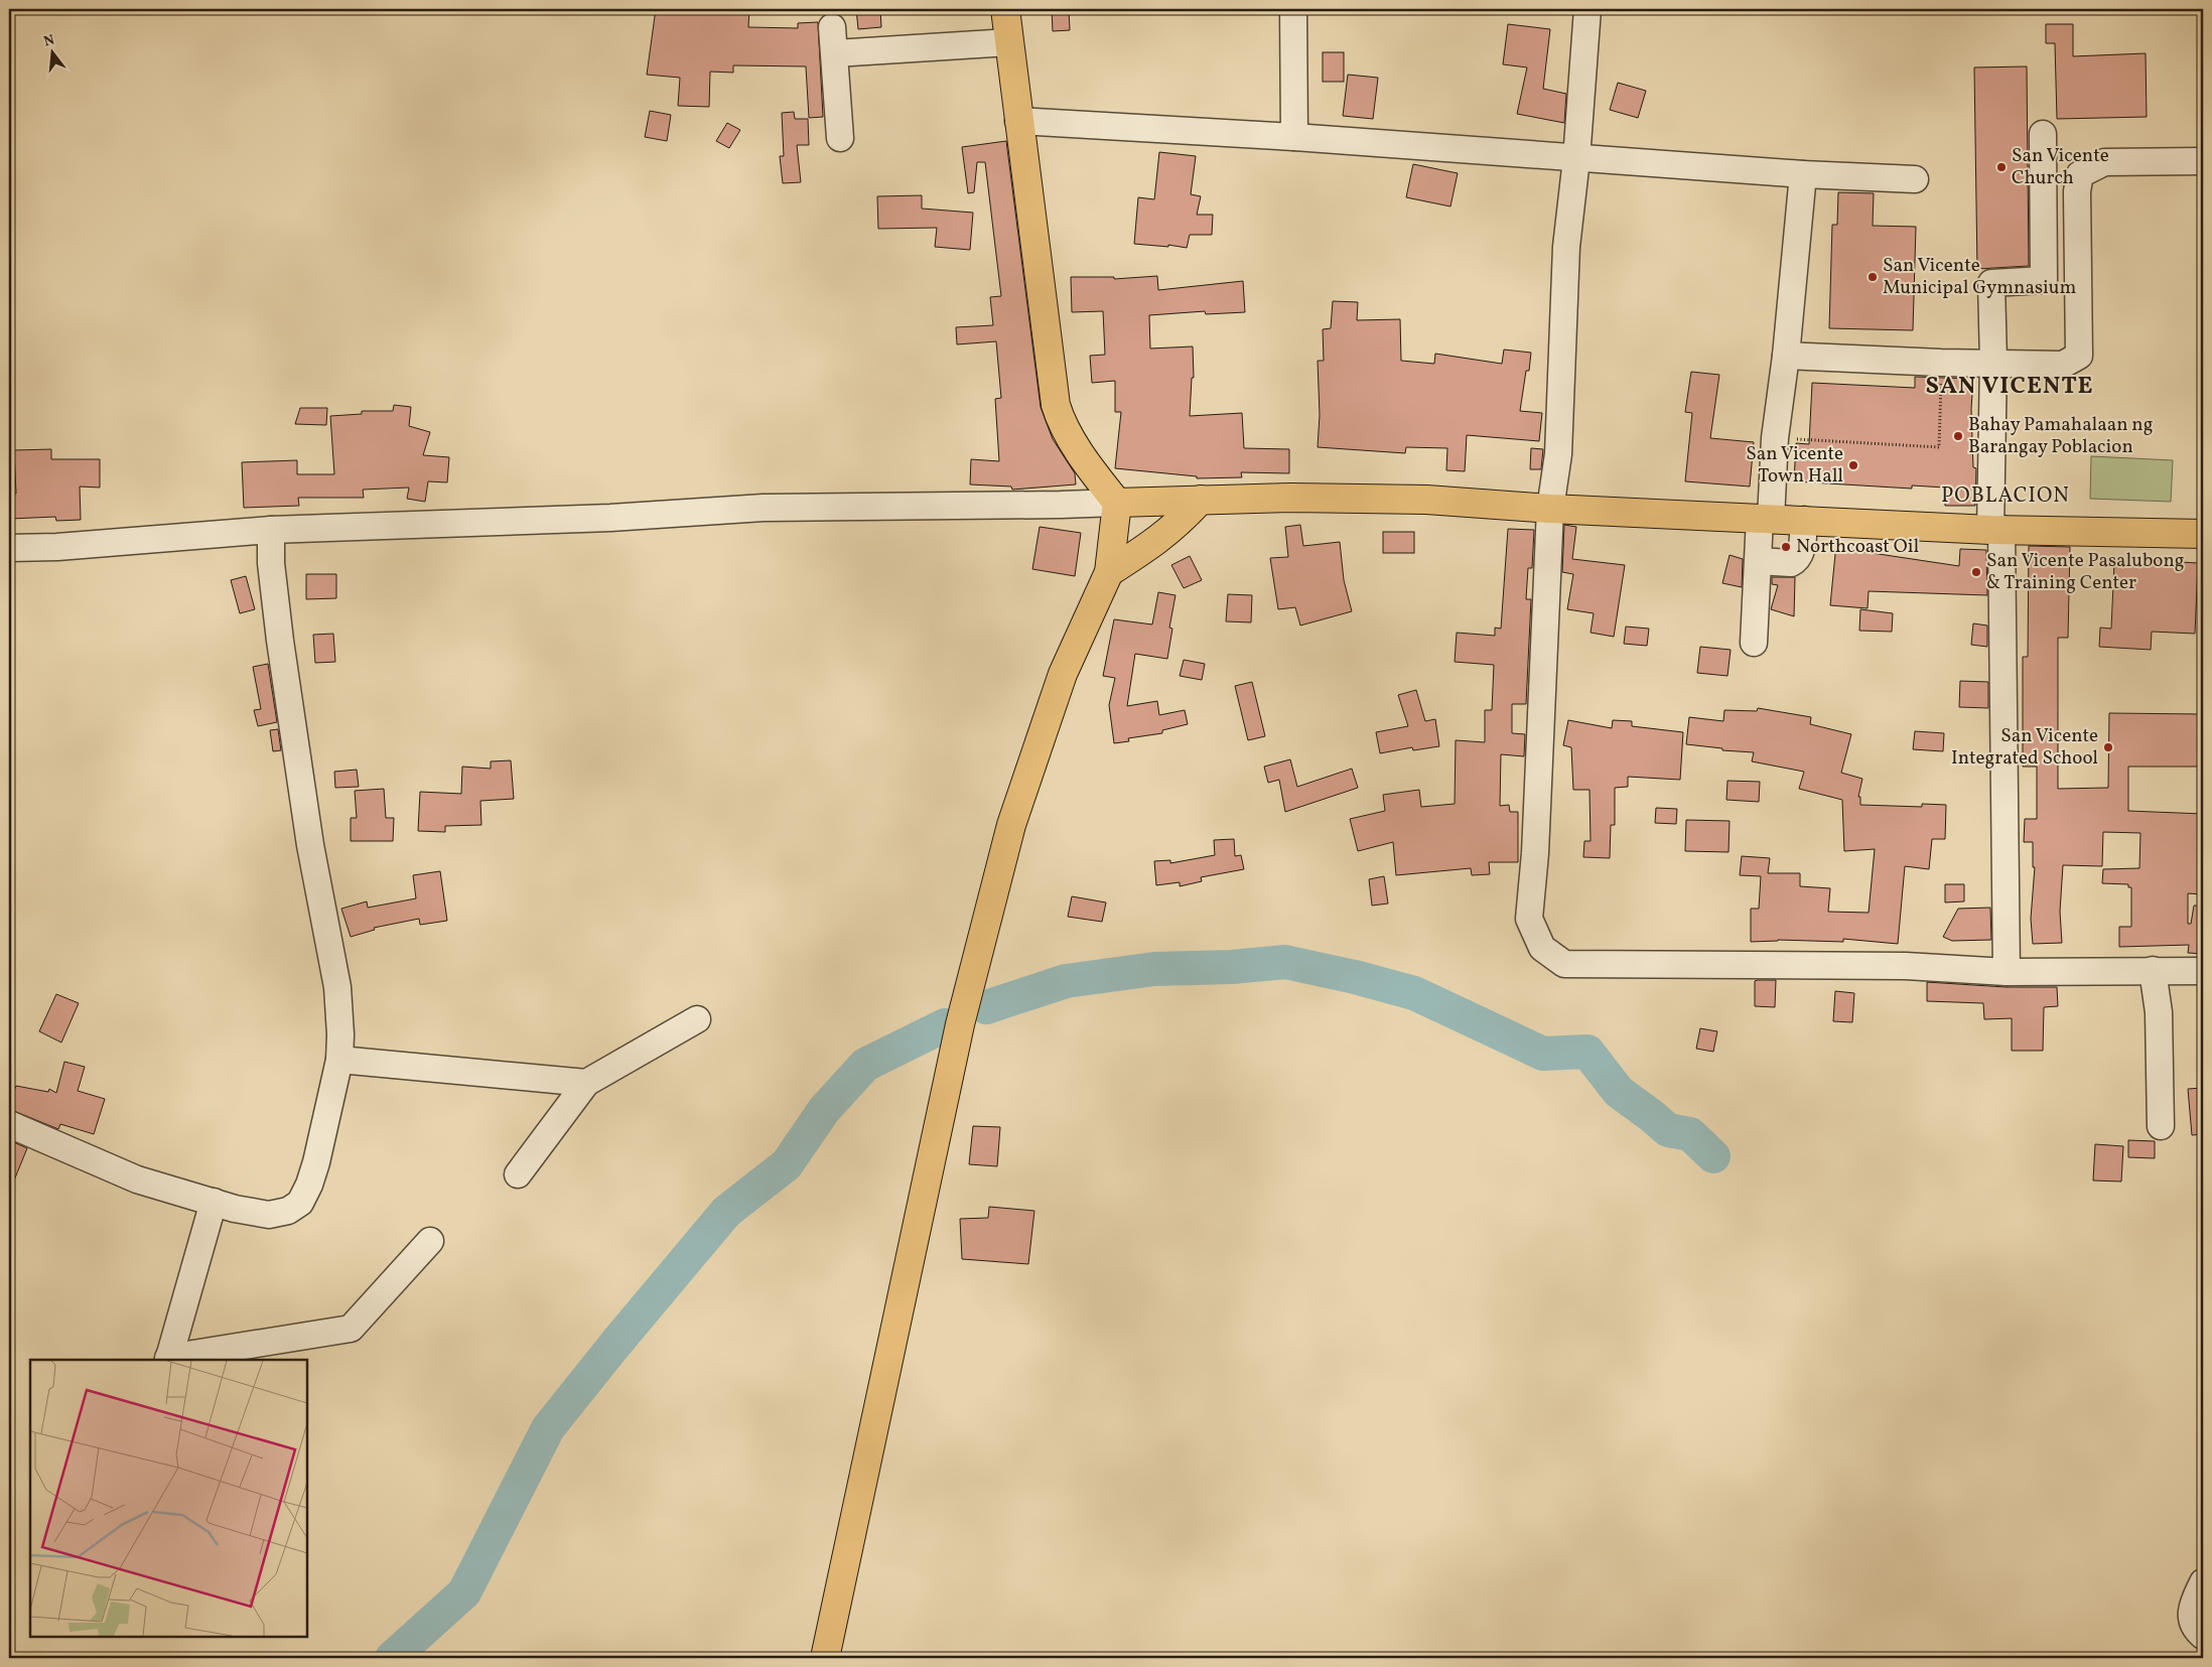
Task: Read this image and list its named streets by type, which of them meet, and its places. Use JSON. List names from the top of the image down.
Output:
{
  "districts": ["SAN VICENTE", "POBLACION"],
  "places": [
    "San Vicente Church",
    "San Vicente Municipal Gymnasium",
    "Bahay Pamahalaan ng Barangay Poblacion",
    "San Vicente Town Hall",
    "Northcoast Oil",
    "San Vicente Pasalubong & Training Center",
    "San Vicente Integrated School"
  ],
  "north": "top"
}
